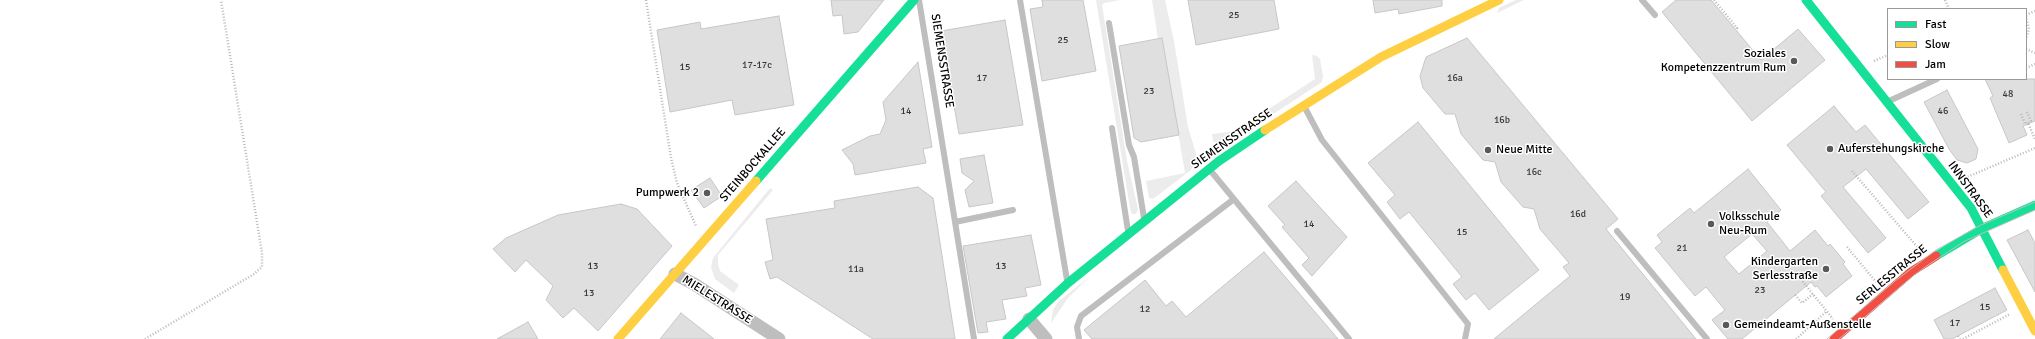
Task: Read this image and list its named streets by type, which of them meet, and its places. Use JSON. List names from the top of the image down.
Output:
{
  "streets": {
    "street": [
      "SIEMENSSTRASSE",
      "STEINBOCKALLEE",
      "INNSTRASSE",
      "SERLESSTRASSE",
      "MIELESTRASSE"
    ]
  },
  "crossings": [
    ["STEINBOCKALLEE", "MIELESTRASSE"],
    ["INNSTRASSE", "SERLESSTRASSE"]
  ],
  "places": [
    "Soziales Kompetenzzentrum Rum",
    "Auferstehungskirche",
    "Neue Mitte",
    "Pumpwerk 2",
    "Volksschule Neu-Rum",
    "Kindergarten Serlesstraße",
    "Gemeindeamt-Außenstelle"
  ],
  "house_numbers": [
    "25",
    "25",
    "17-17c",
    "15",
    "17",
    "16a",
    "23",
    "48",
    "14",
    "46",
    "16b",
    "16c",
    "16d",
    "14",
    "15",
    "21",
    "13",
    "13",
    "11a",
    "23",
    "13",
    "19",
    "15",
    "12",
    "17"
  ],
  "legend": ["Fast", "Slow", "Jam"]
}
